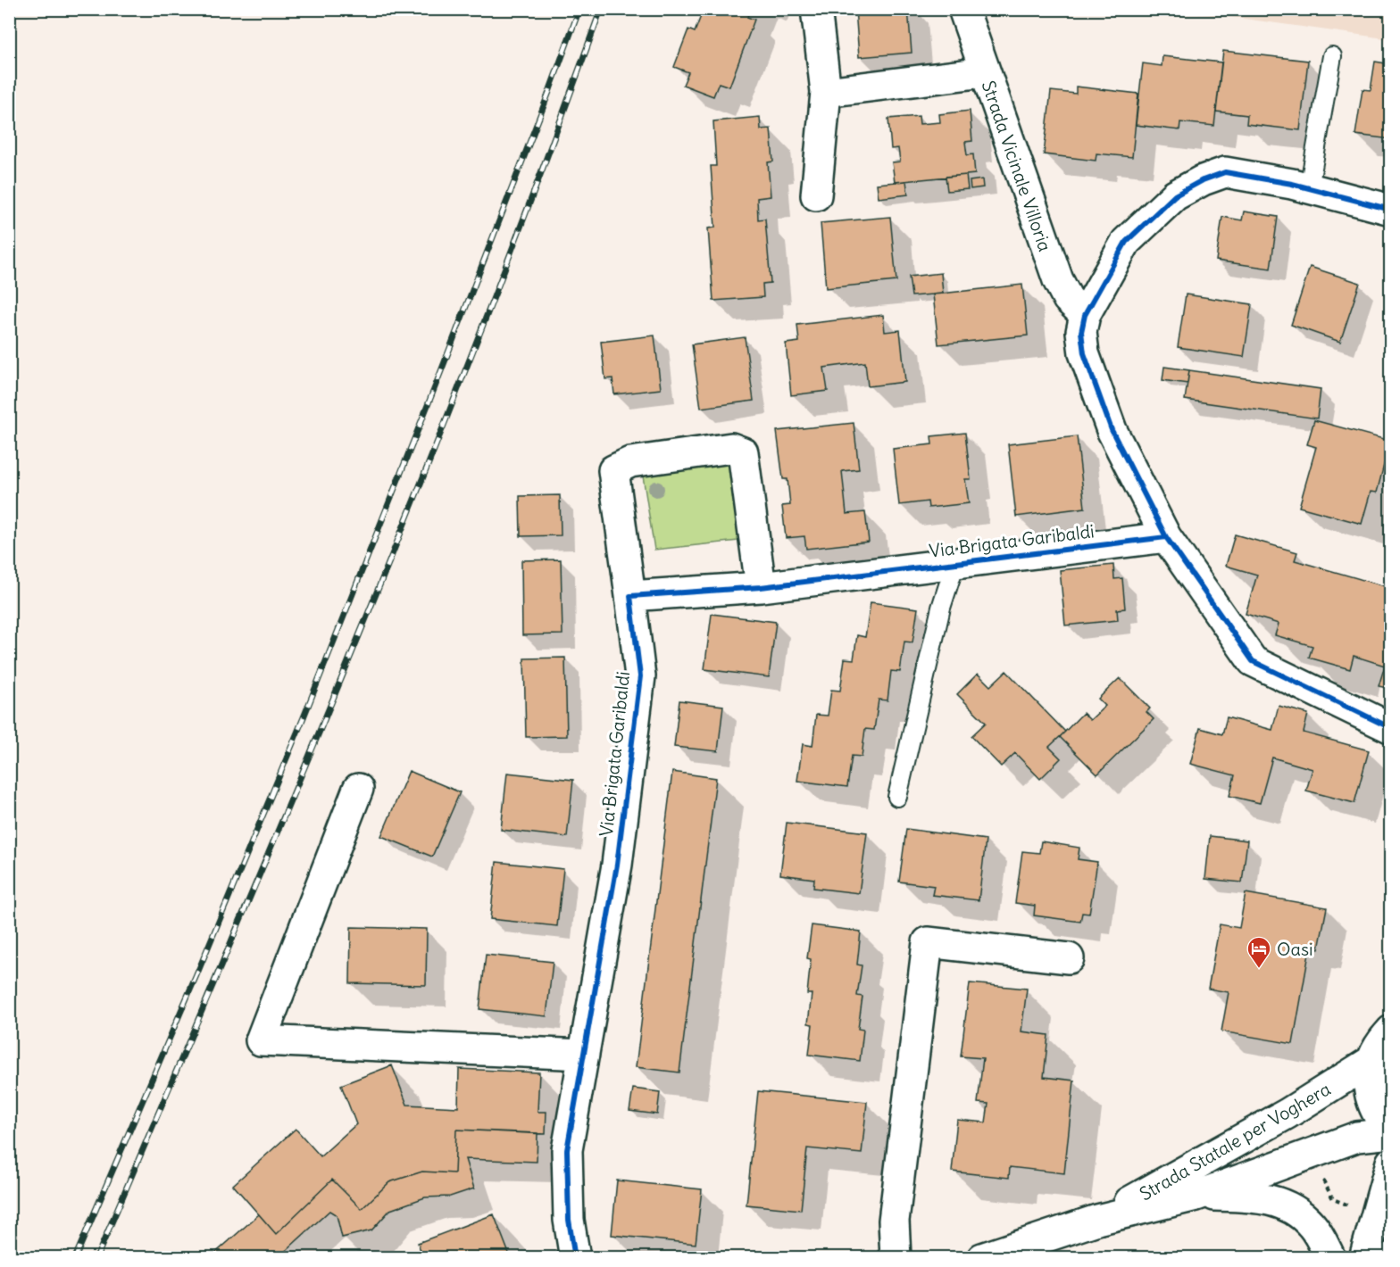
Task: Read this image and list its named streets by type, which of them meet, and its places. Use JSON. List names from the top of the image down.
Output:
{
  "streets": {
    "street": ["Strada Vicinale Villoria", "Via Brigata Garibaldi", "Strada Statale per Voghera"]
  },
  "places": {
    "hotel": ["Oasi"]
  }
}
